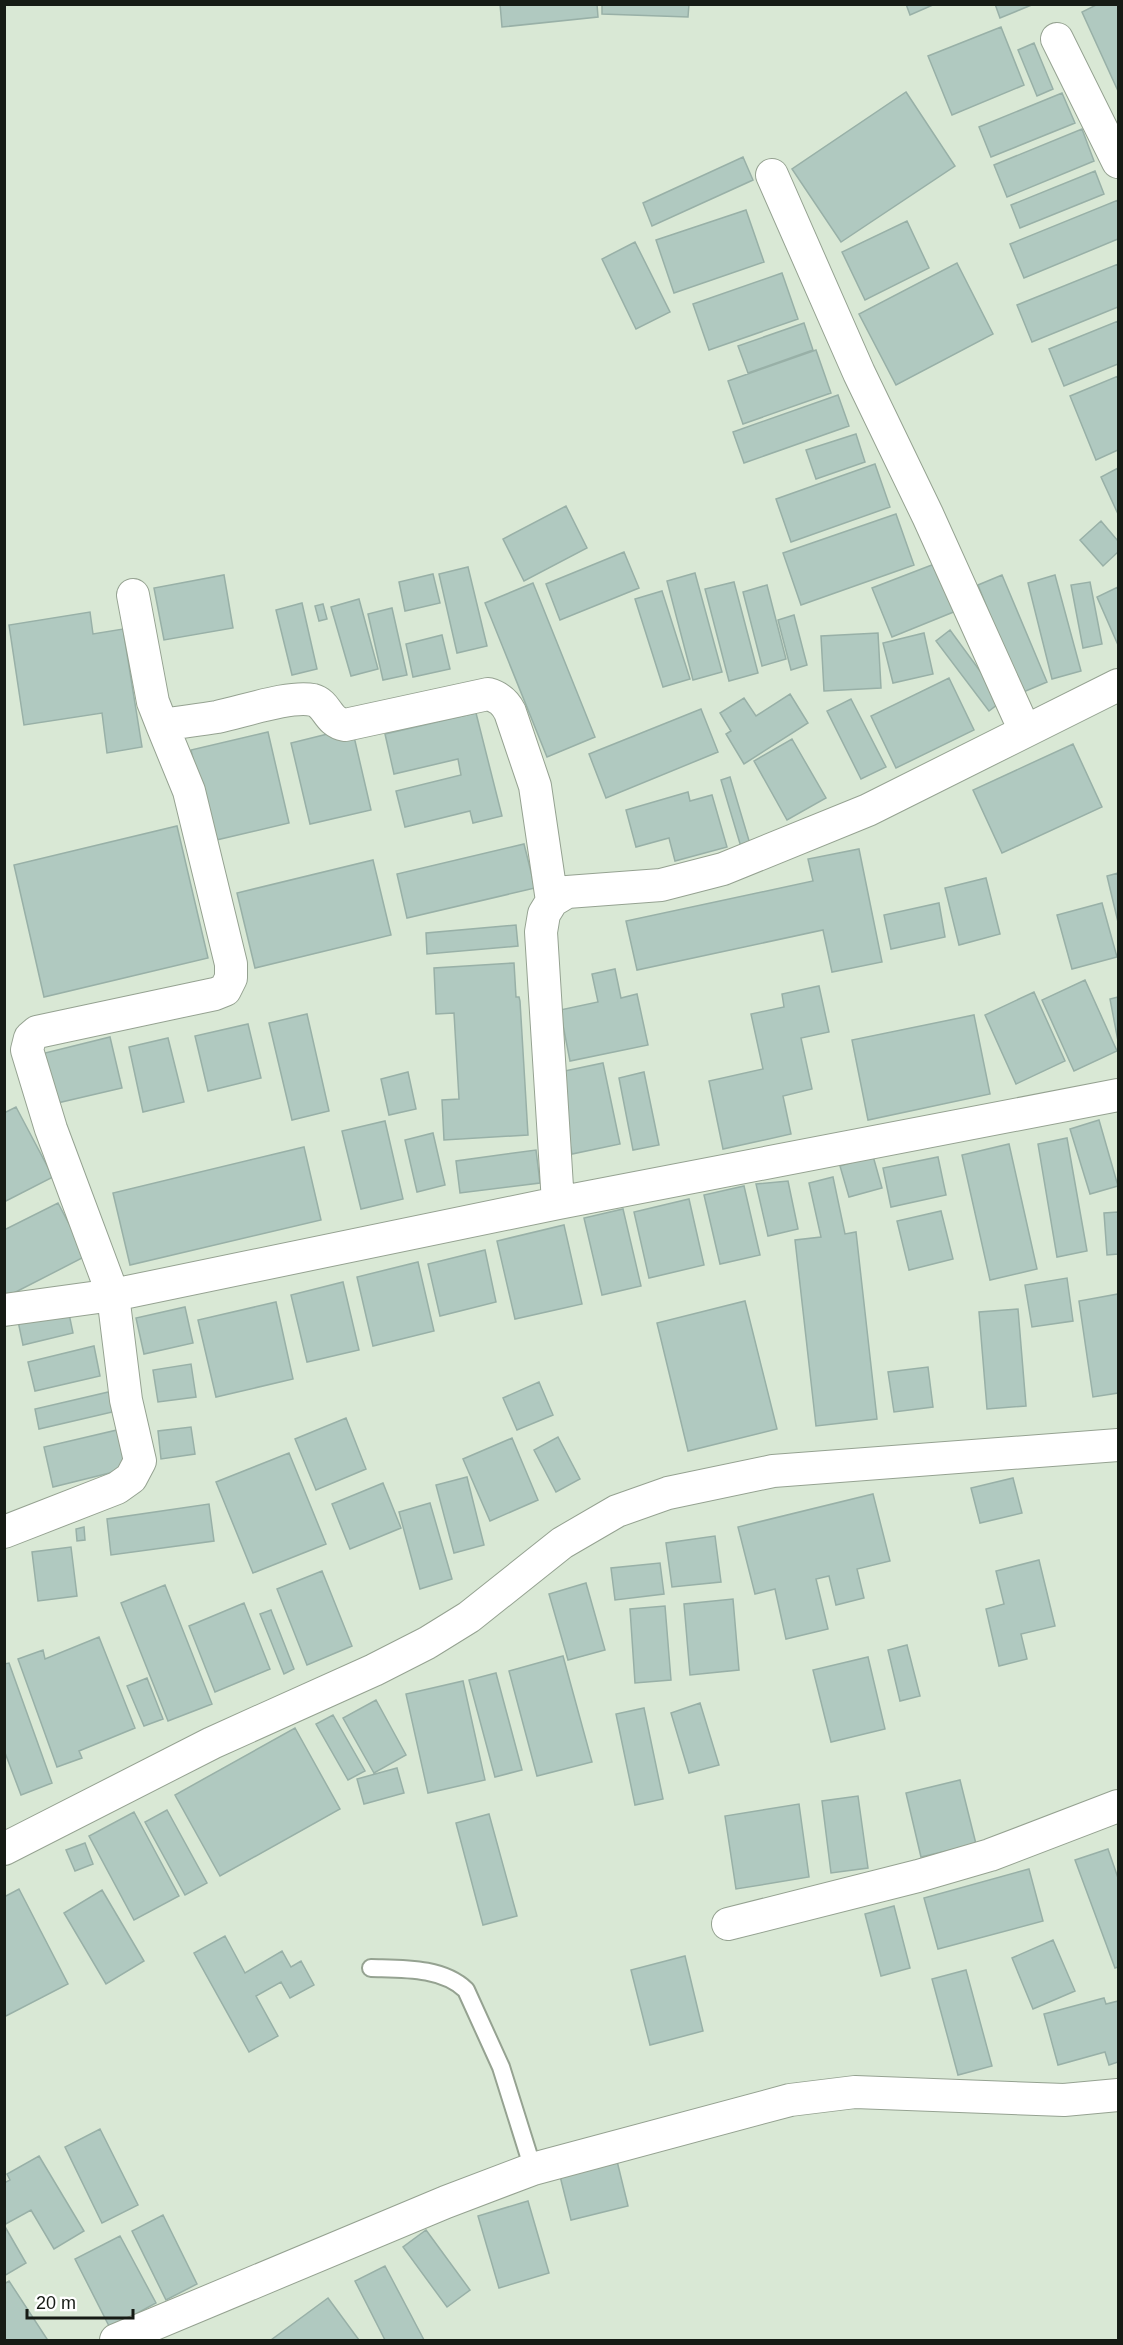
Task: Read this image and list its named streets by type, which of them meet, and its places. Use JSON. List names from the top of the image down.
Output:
{
  "scale_bar": "20 m"
}
